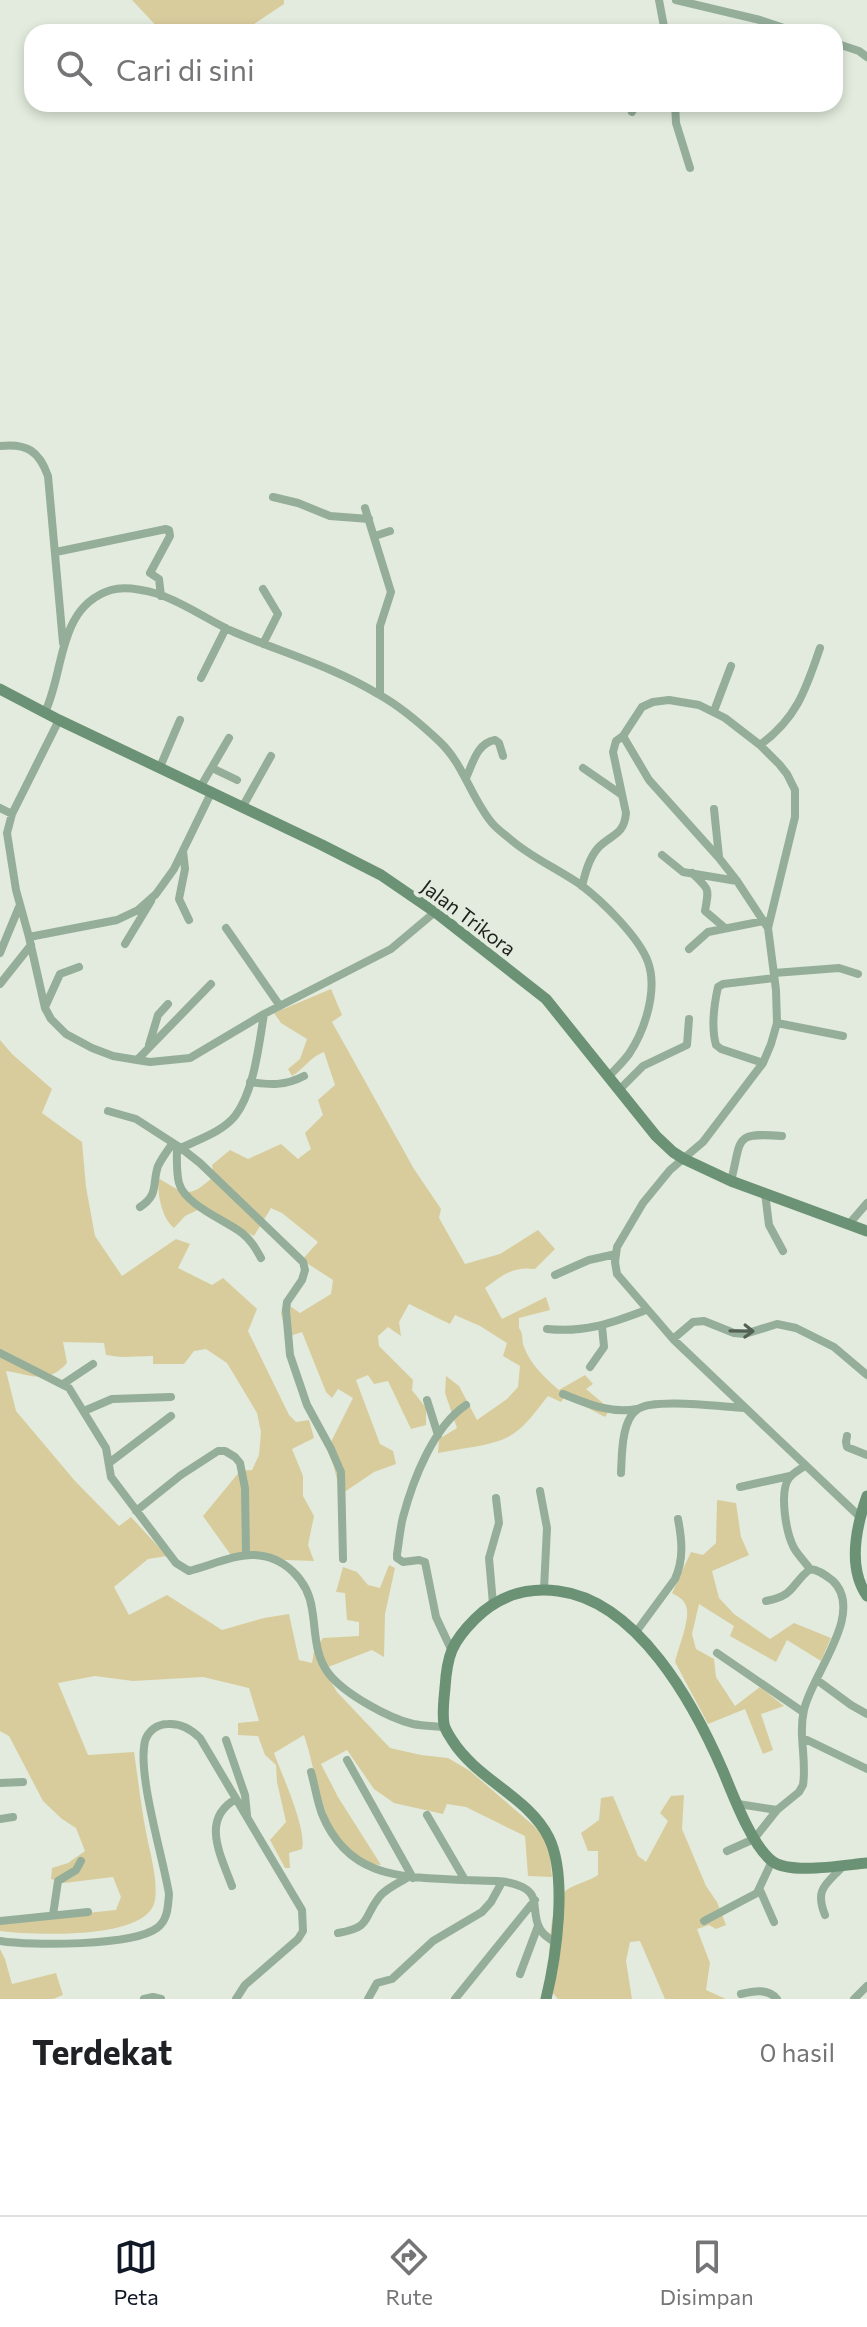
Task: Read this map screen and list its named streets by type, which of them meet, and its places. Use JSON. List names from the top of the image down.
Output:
{
  "streets": {
    "street": ["Jalan Trikora"]
  },
  "page": {
    "search": "Cari di sini",
    "heading": ["Terdekat", "0 hasil"],
    "nav": ["Peta", "Rute", "Disimpan"]
  }
}
